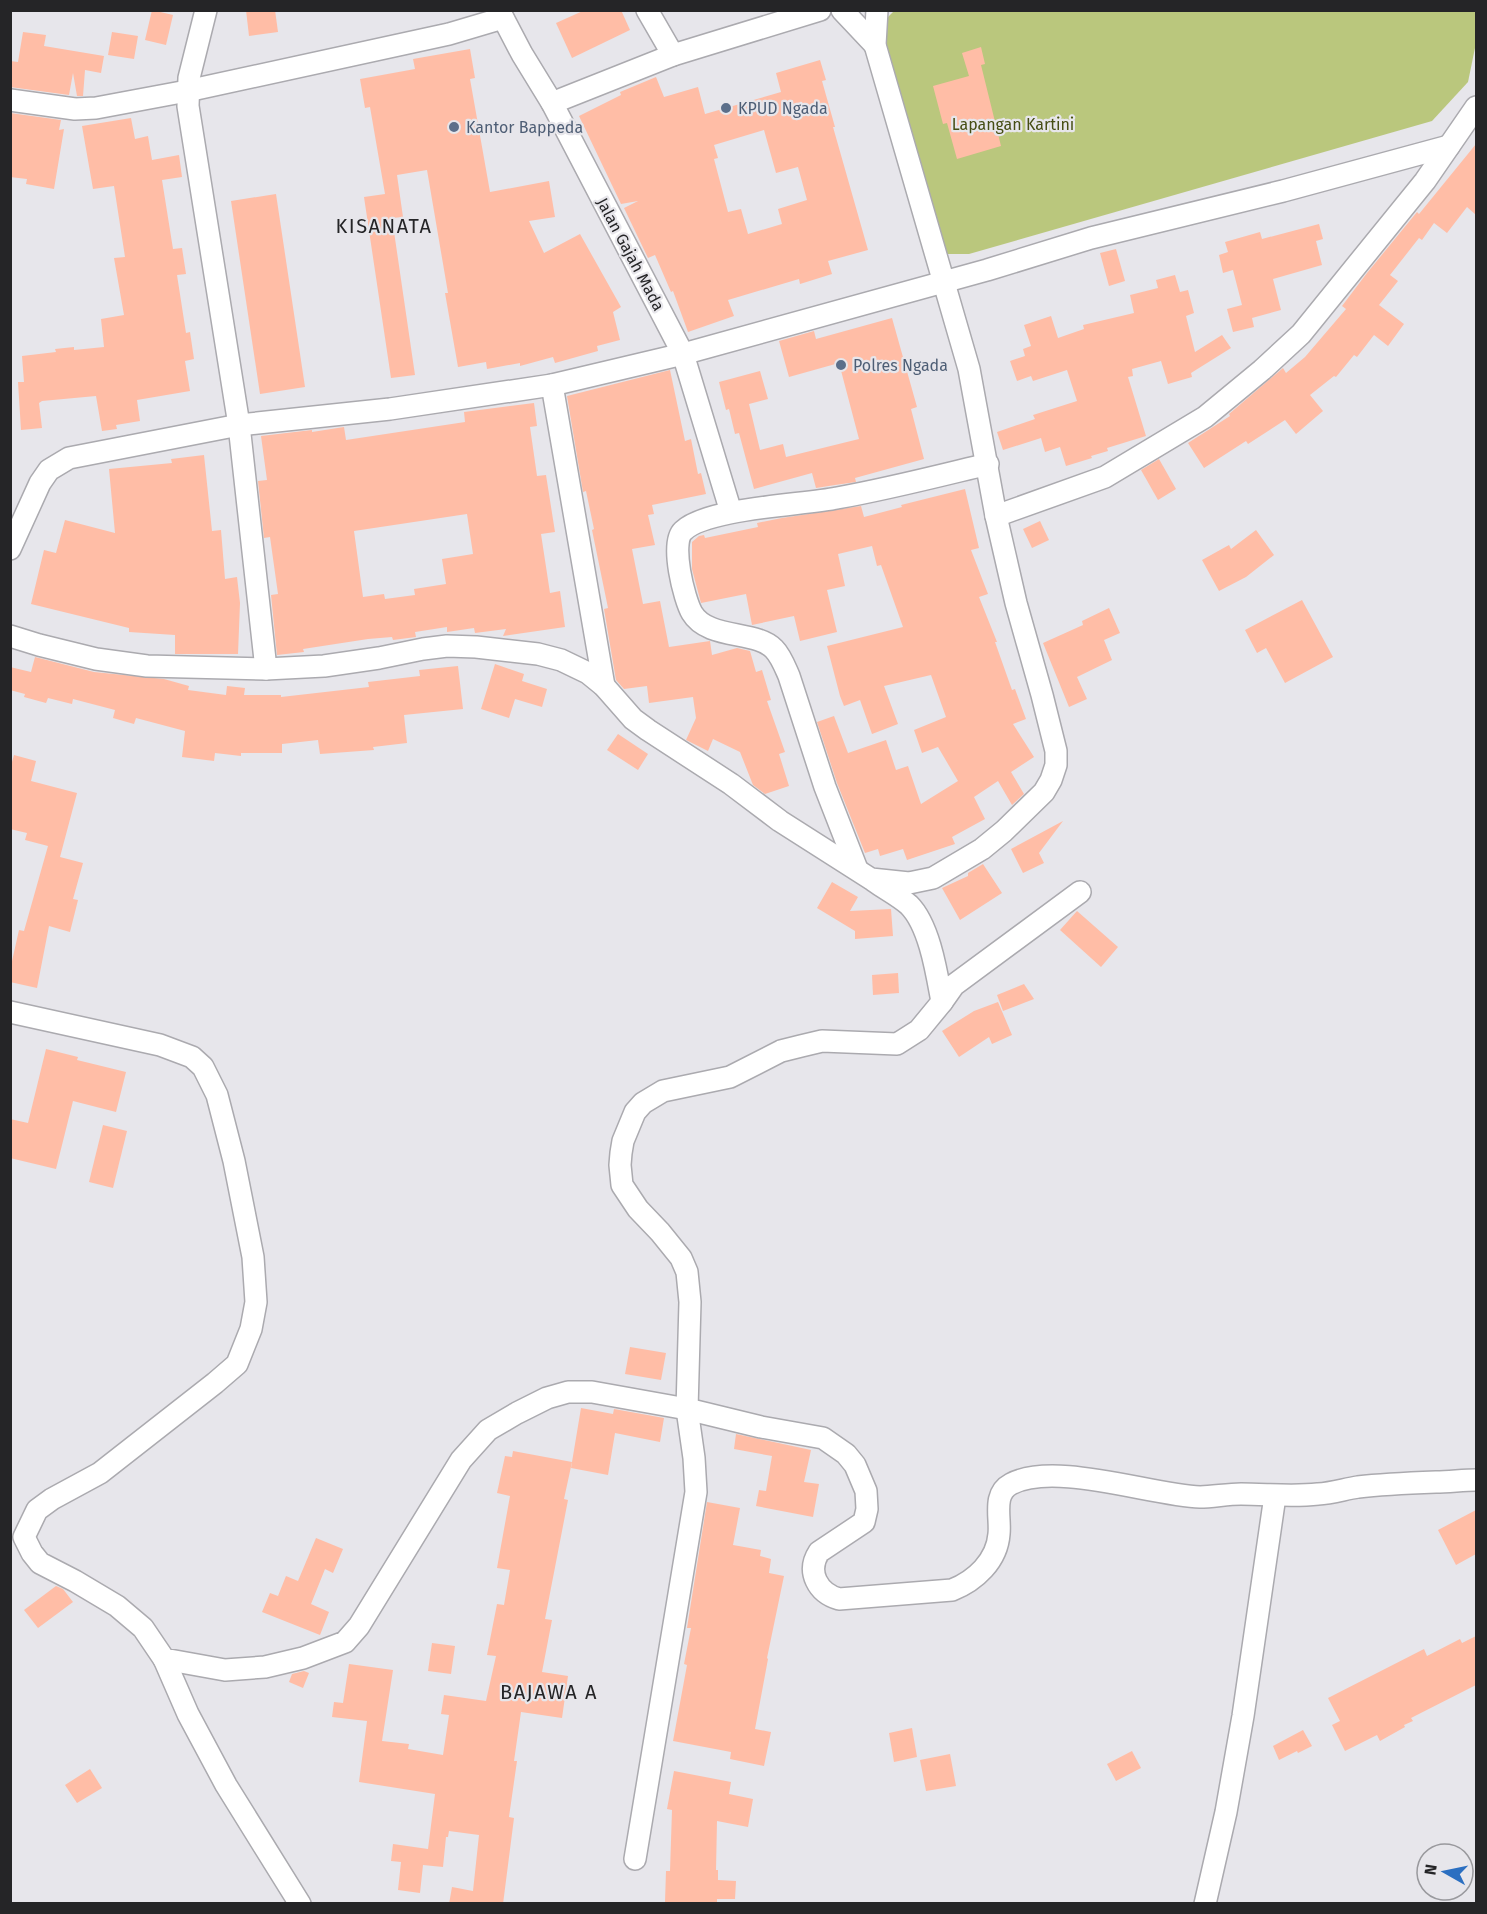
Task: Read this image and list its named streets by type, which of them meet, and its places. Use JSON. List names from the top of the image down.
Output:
{
  "streets": {
    "street": ["Jalan Gajah Mada"]
  },
  "districts": ["KISANATA", "BAJAWA A"],
  "parks": ["Lapangan Kartini"],
  "places": ["KPUD Ngada", "Kantor Bappeda", "Polres Ngada"],
  "north": "left"
}
